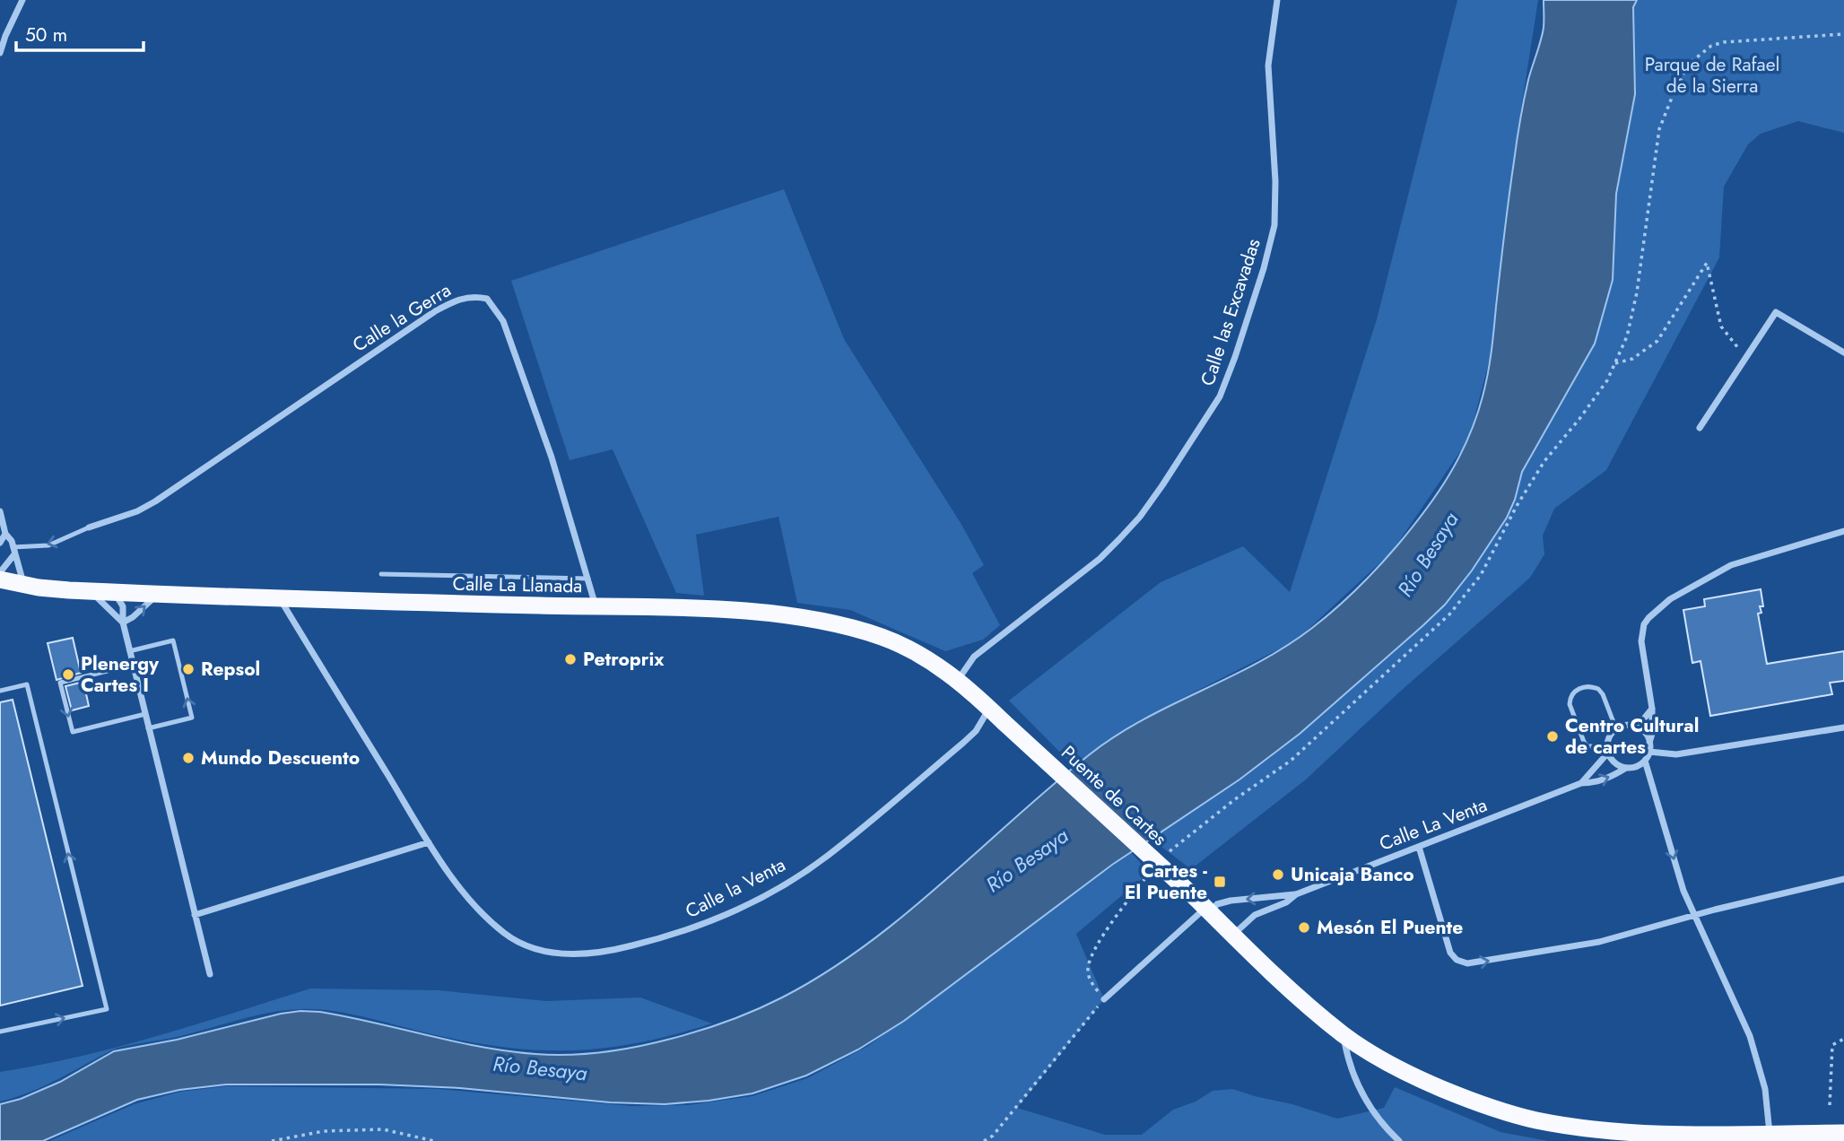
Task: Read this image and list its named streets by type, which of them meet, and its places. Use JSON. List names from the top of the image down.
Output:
{
  "streets": {
    "highway": ["Calle La Llanada", "Puente de Cartes"],
    "street": [
      "Calle las Excavadas",
      "Calle la Gerra",
      "Calle La Venta",
      "Calle la Venta"
    ]
  },
  "crossings": [
    ["Calle las Excavadas", "Calle La Llanada"],
    ["Calle la Gerra", "Calle La Llanada"],
    ["Calle La Llanada", "Puente de Cartes"],
    ["Calle La Llanada", "Calle la Venta"],
    ["Puente de Cartes", "Calle La Venta"]
  ],
  "water": ["Río Besaya"],
  "parks": ["Parque de Rafael de la Sierra"],
  "places": {
    "other": [
      "Petroprix",
      "Repsol",
      "Plenergy Cartes I",
      "Centro Cultural de cartes",
      "Mundo Descuento",
      "Unicaja Banco",
      "Mesón El Puente"
    ],
    "transit": ["Cartes - El Puente"]
  },
  "scale_bar": "50 m"
}
